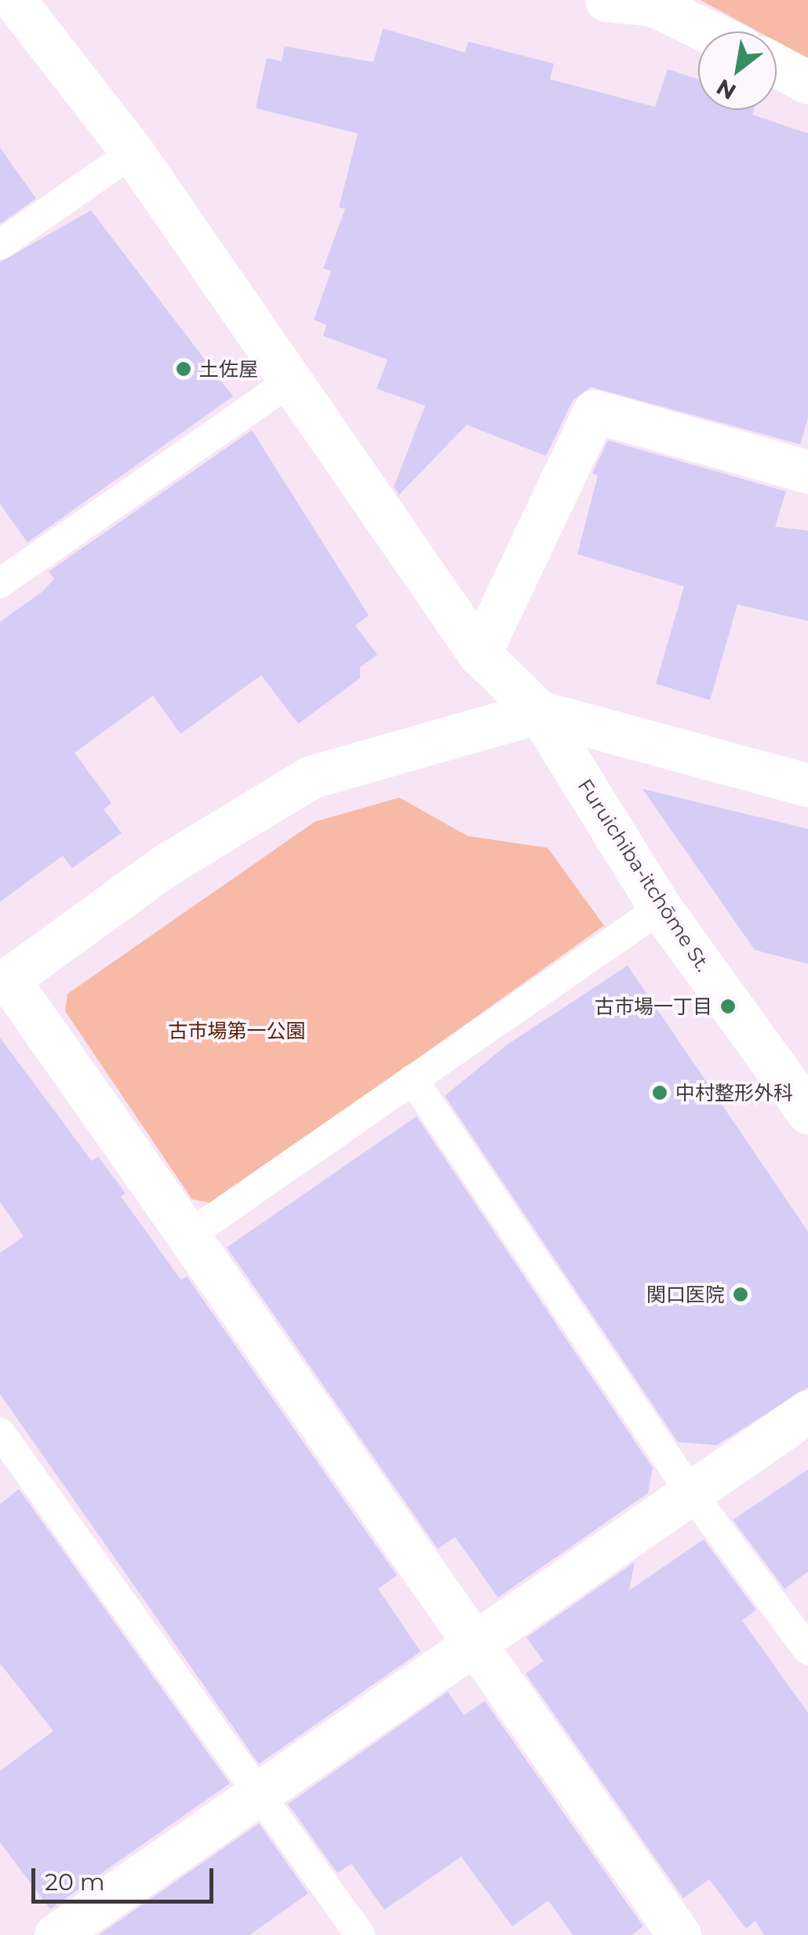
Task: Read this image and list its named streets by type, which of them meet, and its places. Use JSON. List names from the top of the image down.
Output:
{
  "streets": {
    "street": ["Furuichiba-itchōme St."]
  },
  "parks": ["古市場第一公園"],
  "places": [
    "土佐屋",
    "古市場一丁目",
    "中村整形外科",
    "関口医院"
  ],
  "scale_bar": "20 m",
  "north": "bottom left"
}
